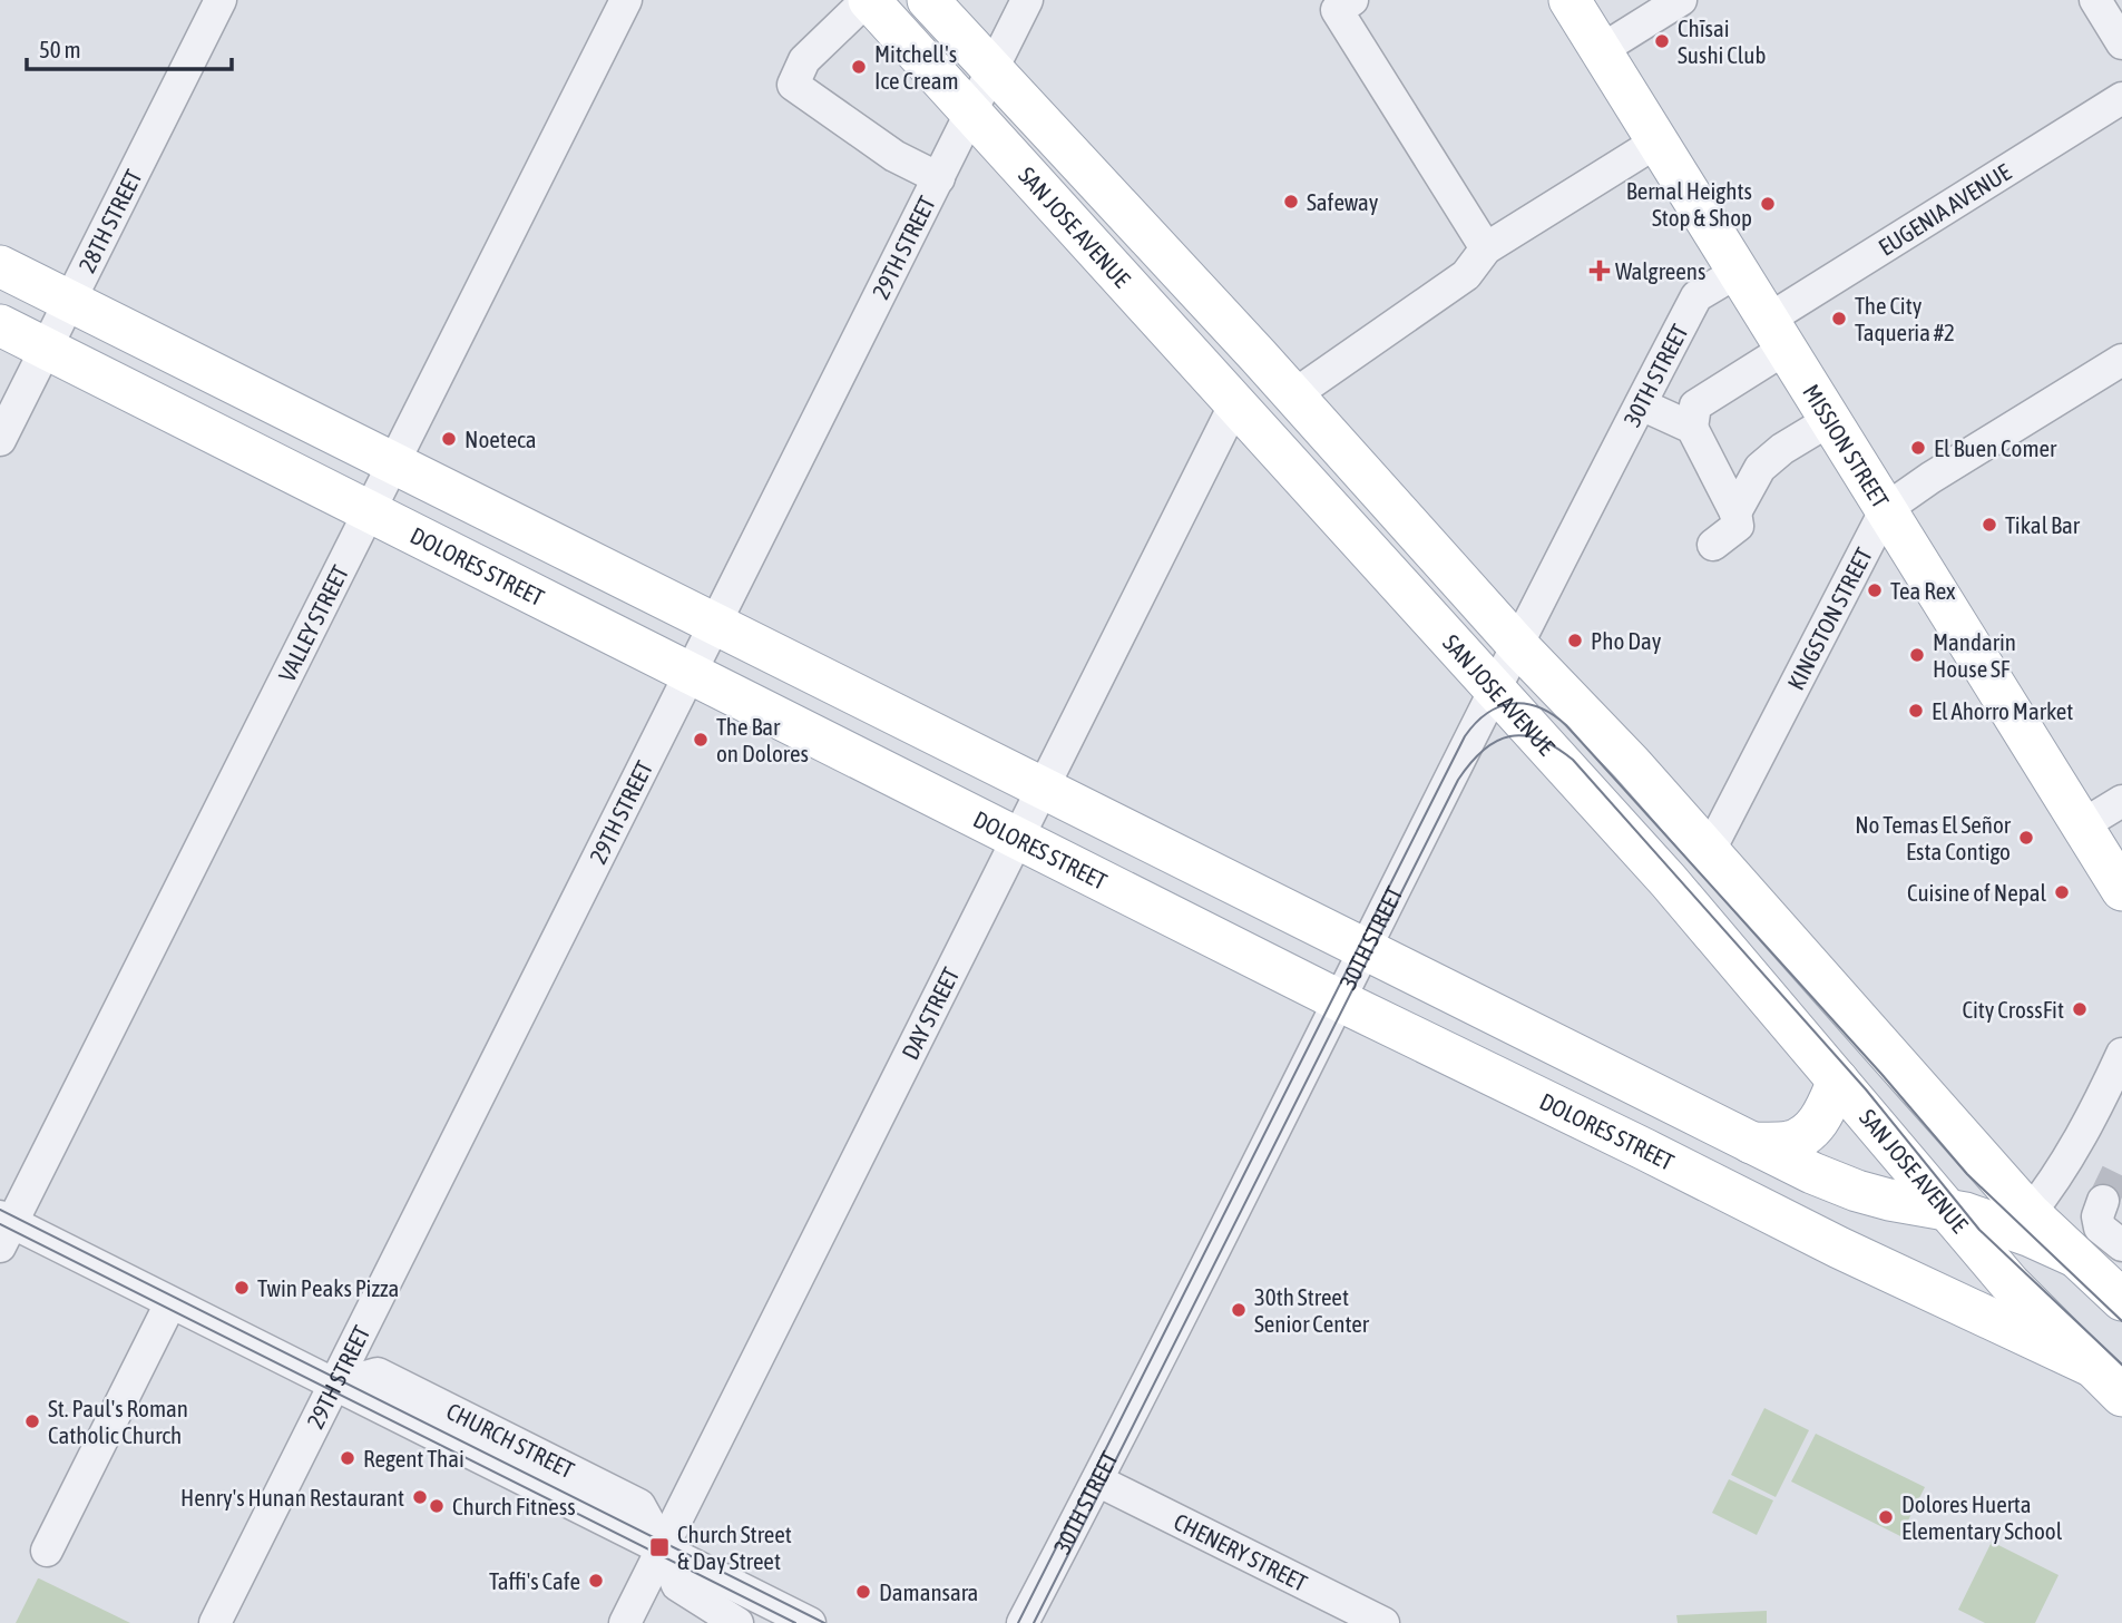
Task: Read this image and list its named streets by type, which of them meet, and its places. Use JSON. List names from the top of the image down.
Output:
{
  "streets": {
    "main road": ["SAN JOSE AVENUE", "MISSION STREET", "DOLORES STREET"],
    "street": [
      "EUGENIA AVENUE",
      "28TH STREET",
      "29TH STREET",
      "30TH STREET",
      "KINGSTON STREET",
      "VALLEY STREET",
      "DAY STREET",
      "CHURCH STREET",
      "CHENERY STREET"
    ]
  },
  "crossings": [
    ["EUGENIA AVENUE", "MISSION STREET"],
    ["28TH STREET", "DOLORES STREET"],
    ["SAN JOSE AVENUE", "29TH STREET"],
    ["SAN JOSE AVENUE", "30TH STREET"],
    ["SAN JOSE AVENUE", "DOLORES STREET"],
    ["SAN JOSE AVENUE", "KINGSTON STREET"],
    ["SAN JOSE AVENUE", "DAY STREET"],
    ["29TH STREET", "DOLORES STREET"],
    ["29TH STREET", "CHURCH STREET"],
    ["30TH STREET", "MISSION STREET"],
    ["30TH STREET", "DOLORES STREET"],
    ["30TH STREET", "CHENERY STREET"],
    ["MISSION STREET", "KINGSTON STREET"],
    ["DOLORES STREET", "VALLEY STREET"],
    ["DOLORES STREET", "DAY STREET"],
    ["VALLEY STREET", "CHURCH STREET"],
    ["DAY STREET", "CHURCH STREET"]
  ],
  "places": {
    "other": [
      "Chīsai Sushi Club",
      "Mitchell's Ice Cream",
      "Safeway",
      "Bernal Heights Stop & Shop",
      "The City Taqueria #2",
      "Noeteca",
      "El Buen Comer",
      "Tikal Bar",
      "Tea Rex",
      "Pho Day",
      "Mandarin House SF",
      "El Ahorro Market",
      "The Bar on Dolores",
      "No Temas El Señor Esta Contigo",
      "Cuisine of Nepal",
      "City CrossFit",
      "Twin Peaks Pizza",
      "30th Street Senior Center",
      "St. Paul's Roman Catholic Church",
      "Regent Thai",
      "Henry's Hunan Restaurant",
      "Church Fitness",
      "Dolores Huerta Elementary School",
      "Taffi's Cafe",
      "Damansara"
    ],
    "health": ["Walgreens"],
    "transit": ["Church Street & Day Street"]
  },
  "scale_bar": "50 m"
}
